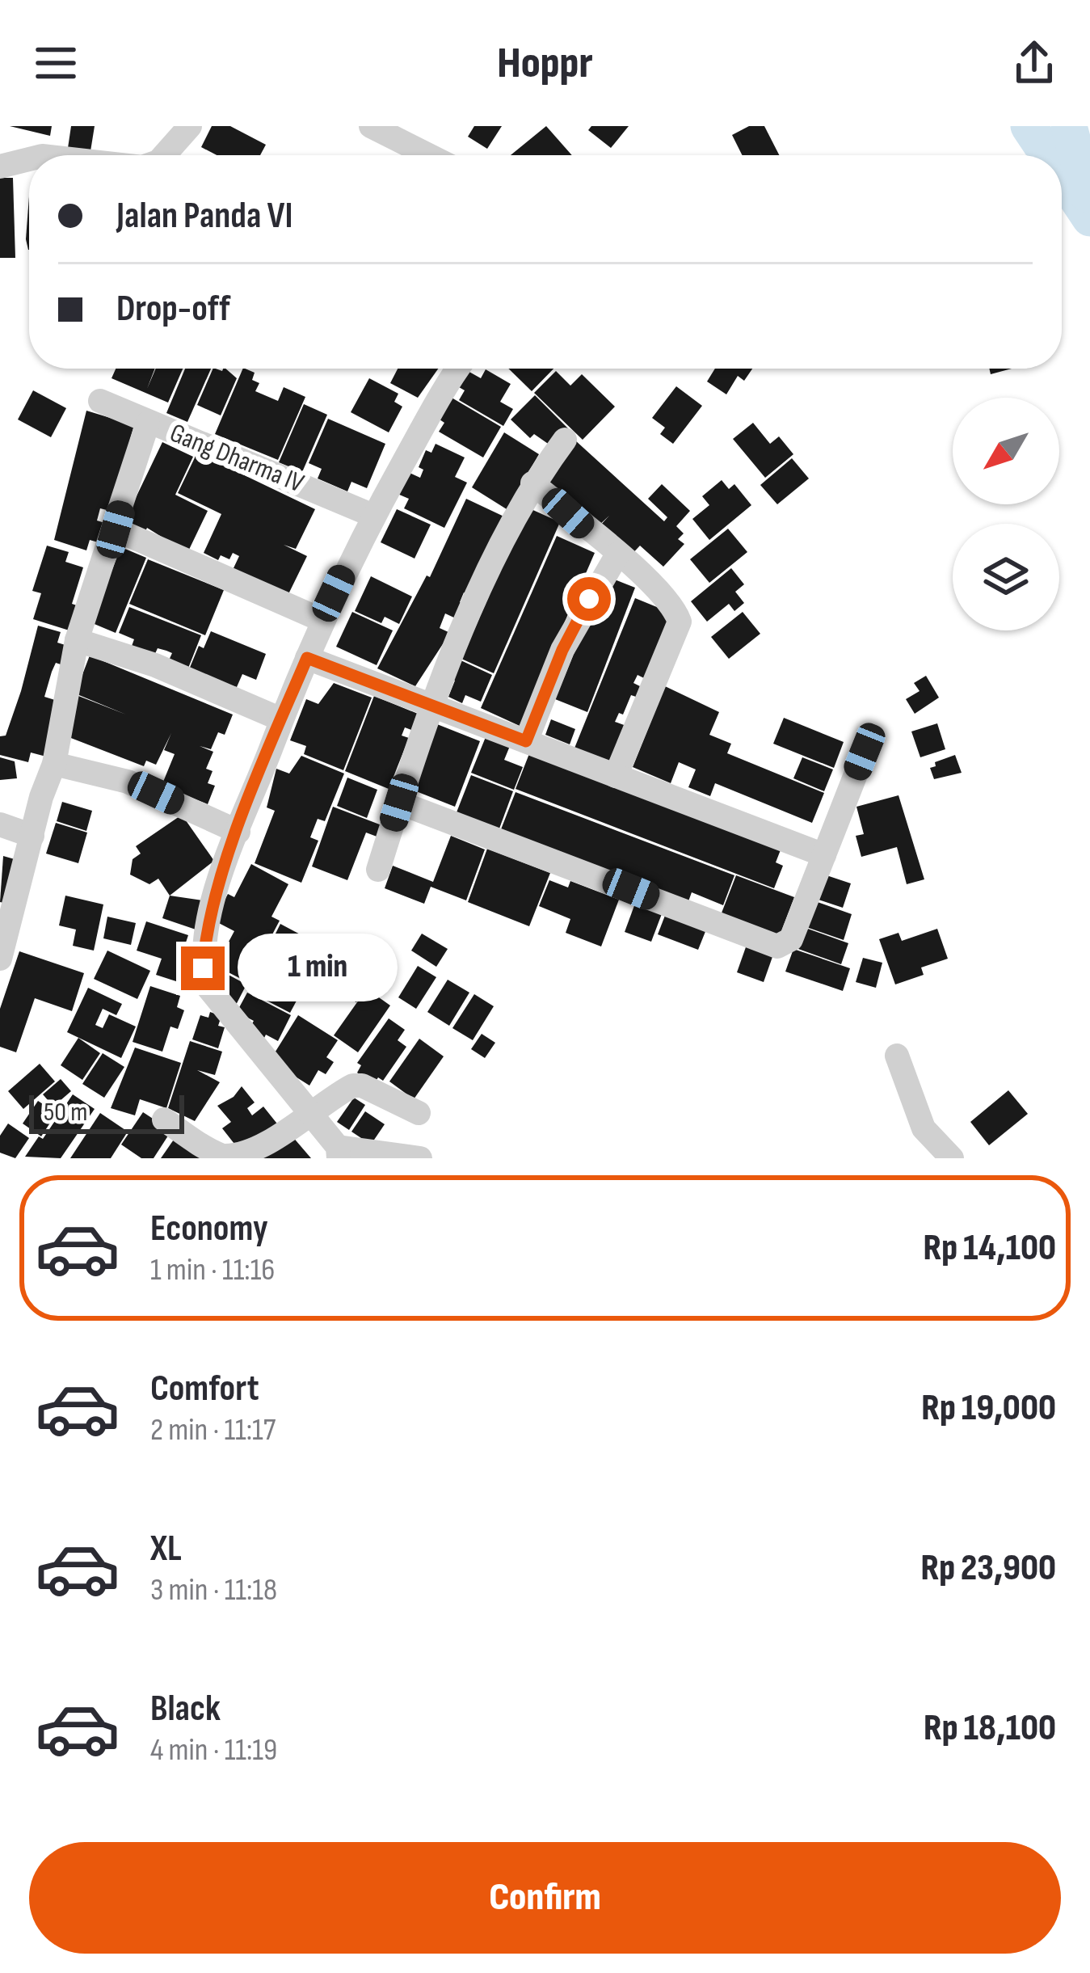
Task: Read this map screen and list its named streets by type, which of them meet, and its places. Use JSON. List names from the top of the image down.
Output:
{
  "streets": {
    "street": ["Gang Dharma IV"]
  },
  "scale_bar": "50 m",
  "north": "bottom left",
  "page": {
    "header": "Hoppr",
    "banner": ["Jalan Panda VI", "Drop-off"],
    "bubble": "1 min",
    "scale": "50 m",
    "list": [
      {
        "name": "Economy",
        "note": "1 min · 11:16",
        "value": "Rp 14,100"
      },
      {
        "name": "Comfort",
        "note": "2 min · 11:17",
        "value": "Rp 19,000"
      },
      {
        "name": "XL",
        "note": "3 min · 11:18",
        "value": "Rp 23,900"
      },
      {
        "name": "Black",
        "note": "4 min · 11:19",
        "value": "Rp 18,100"
      }
    ],
    "buttons": "Confirm"
  }
}
